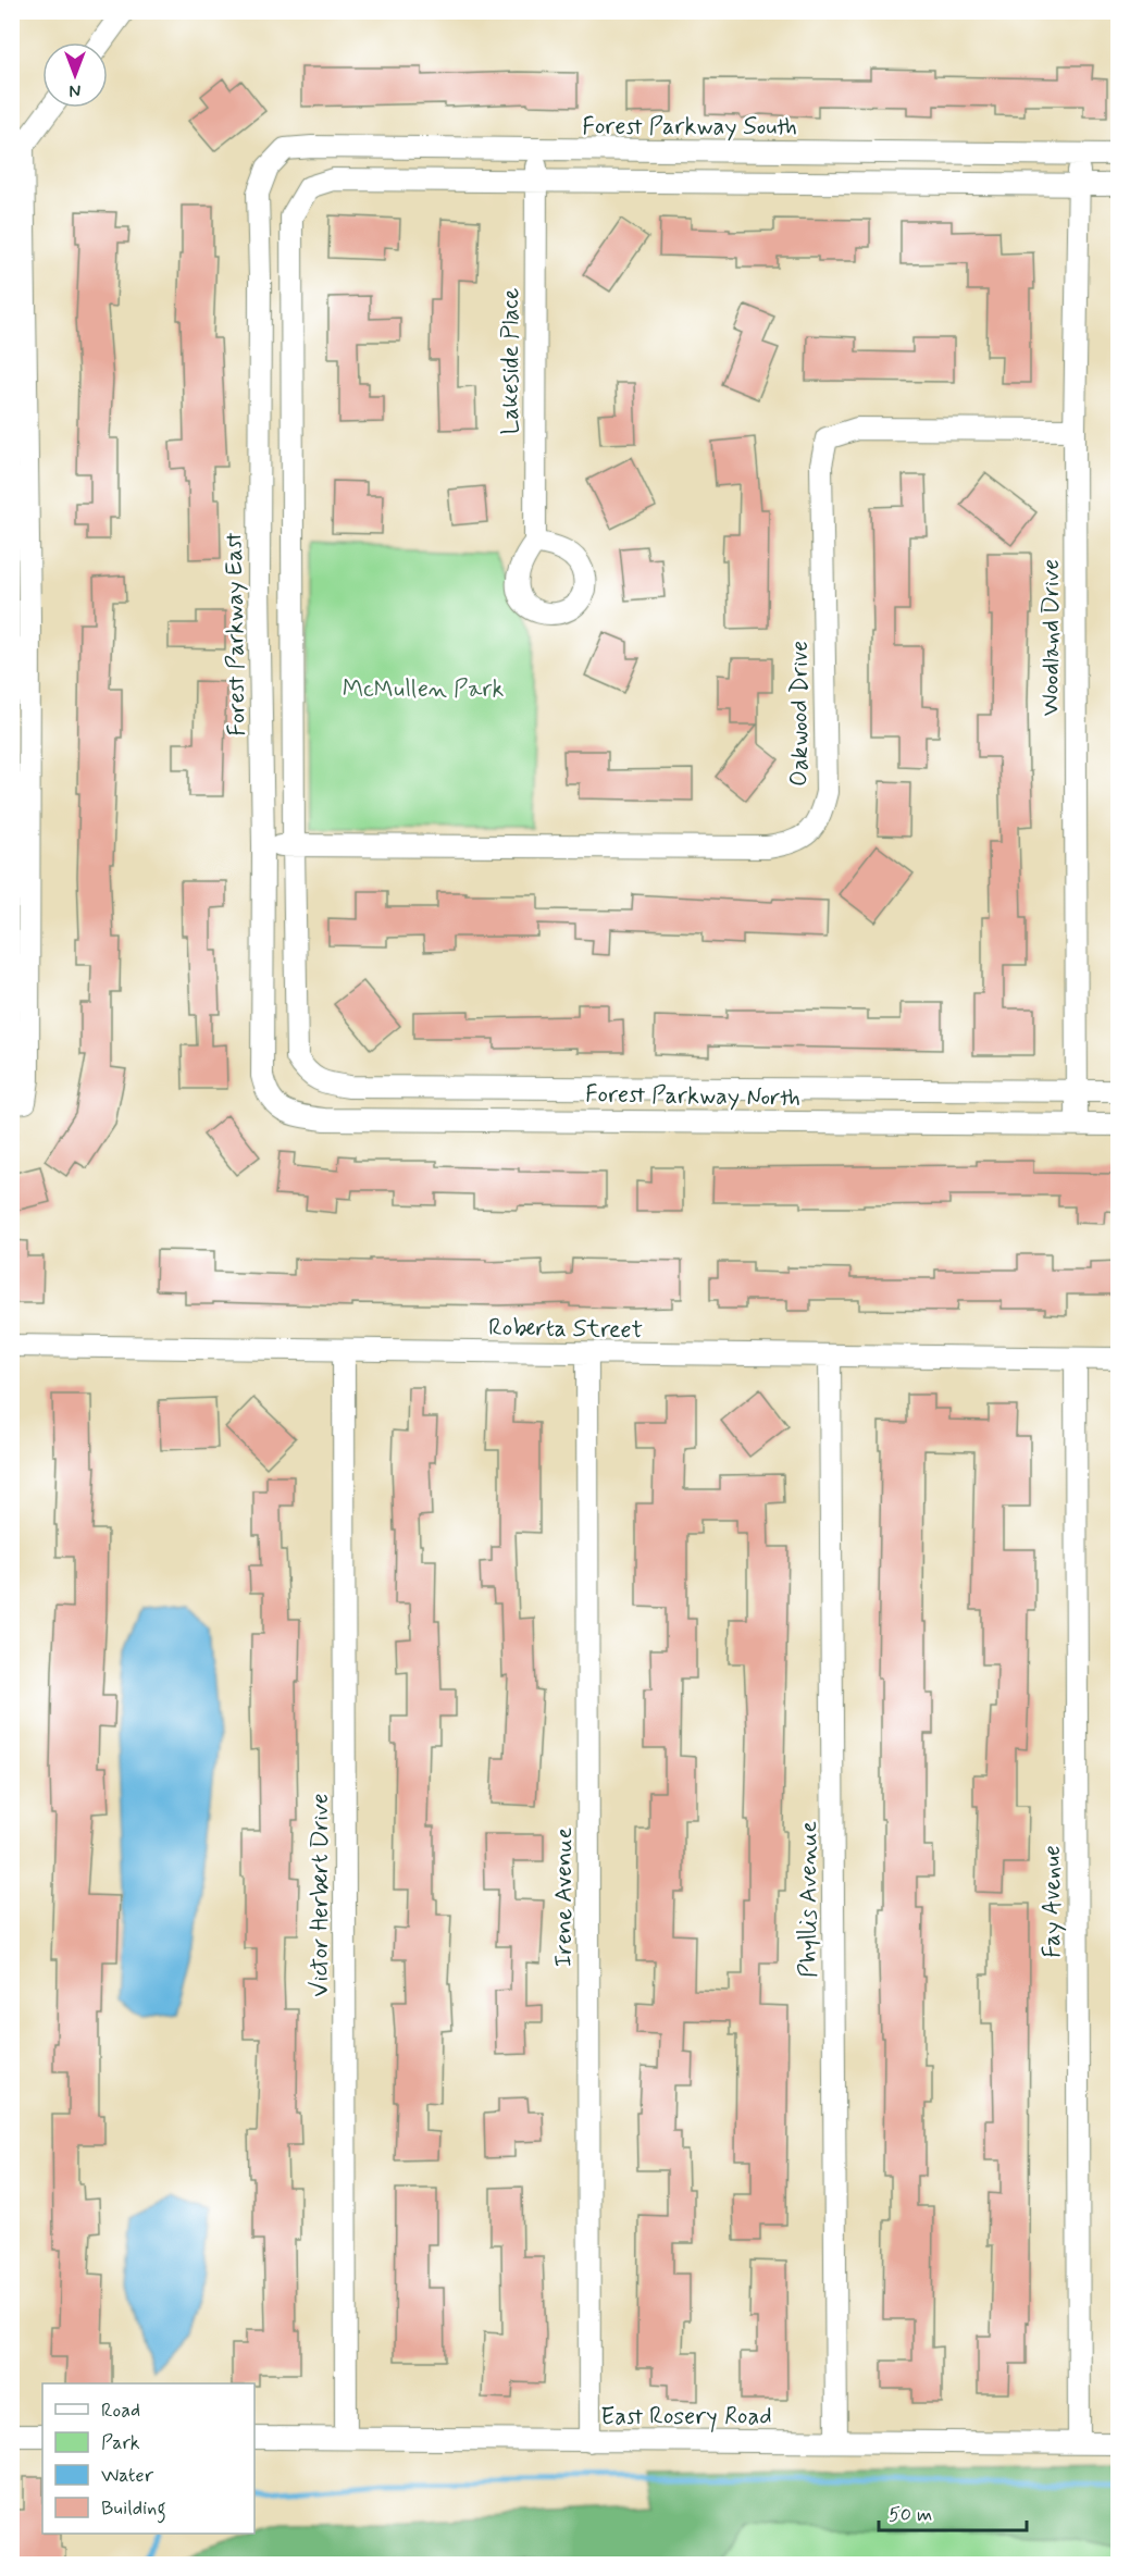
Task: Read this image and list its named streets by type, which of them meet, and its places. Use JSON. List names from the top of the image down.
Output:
{
  "streets": {
    "street": [
      "Forest Parkway South",
      "Lakeside Place",
      "Forest Parkway East",
      "Woodland Drive",
      "Oakwood Drive",
      "Forest Parkway North",
      "Roberta Street",
      "Victor Herbert Drive",
      "Irene Avenue",
      "Phyllis Avenue",
      "Fay Avenue",
      "East Rosery Road"
    ]
  },
  "crossings": [
    ["Forest Parkway South", "Lakeside Place"],
    ["Forest Parkway South", "Forest Parkway East"],
    ["Forest Parkway South", "Woodland Drive"],
    ["Forest Parkway East", "Forest Parkway North"],
    ["Woodland Drive", "Oakwood Drive"],
    ["Woodland Drive", "Forest Parkway North"],
    ["Oakwood Drive", "Forest Parkway North"],
    ["Roberta Street", "Victor Herbert Drive"],
    ["Roberta Street", "Irene Avenue"],
    ["Roberta Street", "Phyllis Avenue"],
    ["Roberta Street", "Fay Avenue"],
    ["Victor Herbert Drive", "East Rosery Road"],
    ["Irene Avenue", "East Rosery Road"],
    ["Phyllis Avenue", "East Rosery Road"],
    ["Fay Avenue", "East Rosery Road"]
  ],
  "parks": ["McMullen Park"],
  "legend": [
    "Road",
    "Park",
    "Water",
    "Building"
  ],
  "scale_bar": "50 m",
  "north": "bottom"
}
